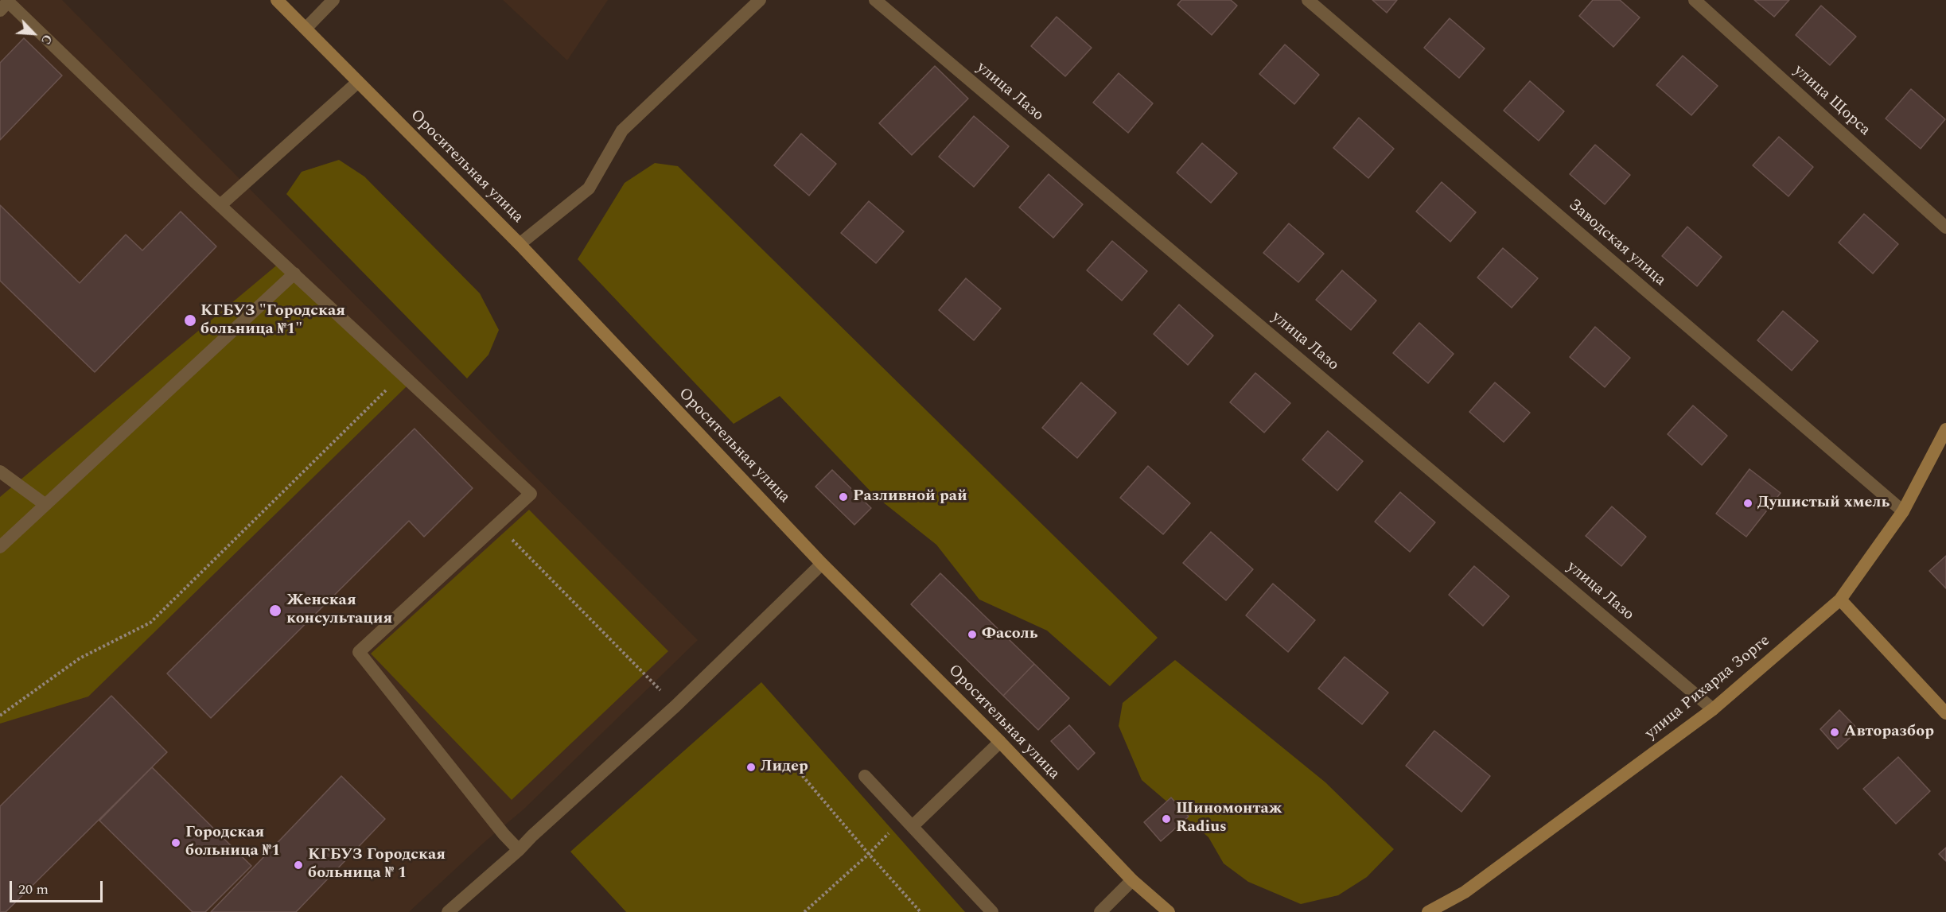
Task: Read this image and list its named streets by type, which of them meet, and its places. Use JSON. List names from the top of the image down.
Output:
{
  "streets": {
    "main road": ["Оросительная улица", "улица Рихарда Зорге"],
    "street": ["улица Лазо", "улица Щорса", "Заводская улица"]
  },
  "crossings": [
    ["улица Лазо", "улица Рихарда Зорге"],
    ["Заводская улица", "улица Рихарда Зорге"]
  ],
  "places": [
    "КГБУЗ \"Городская больница №1\"",
    "Разливной рай",
    "Душистый хмель",
    "Женская консультация",
    "Фасоль",
    "Авторазбор",
    "Лидер",
    "Шиномонтаж Radius",
    "Городская больница №1",
    "КГБУЗ Городская больница № 1"
  ],
  "scale_bar": "20 m",
  "north": "bottom right"
}
